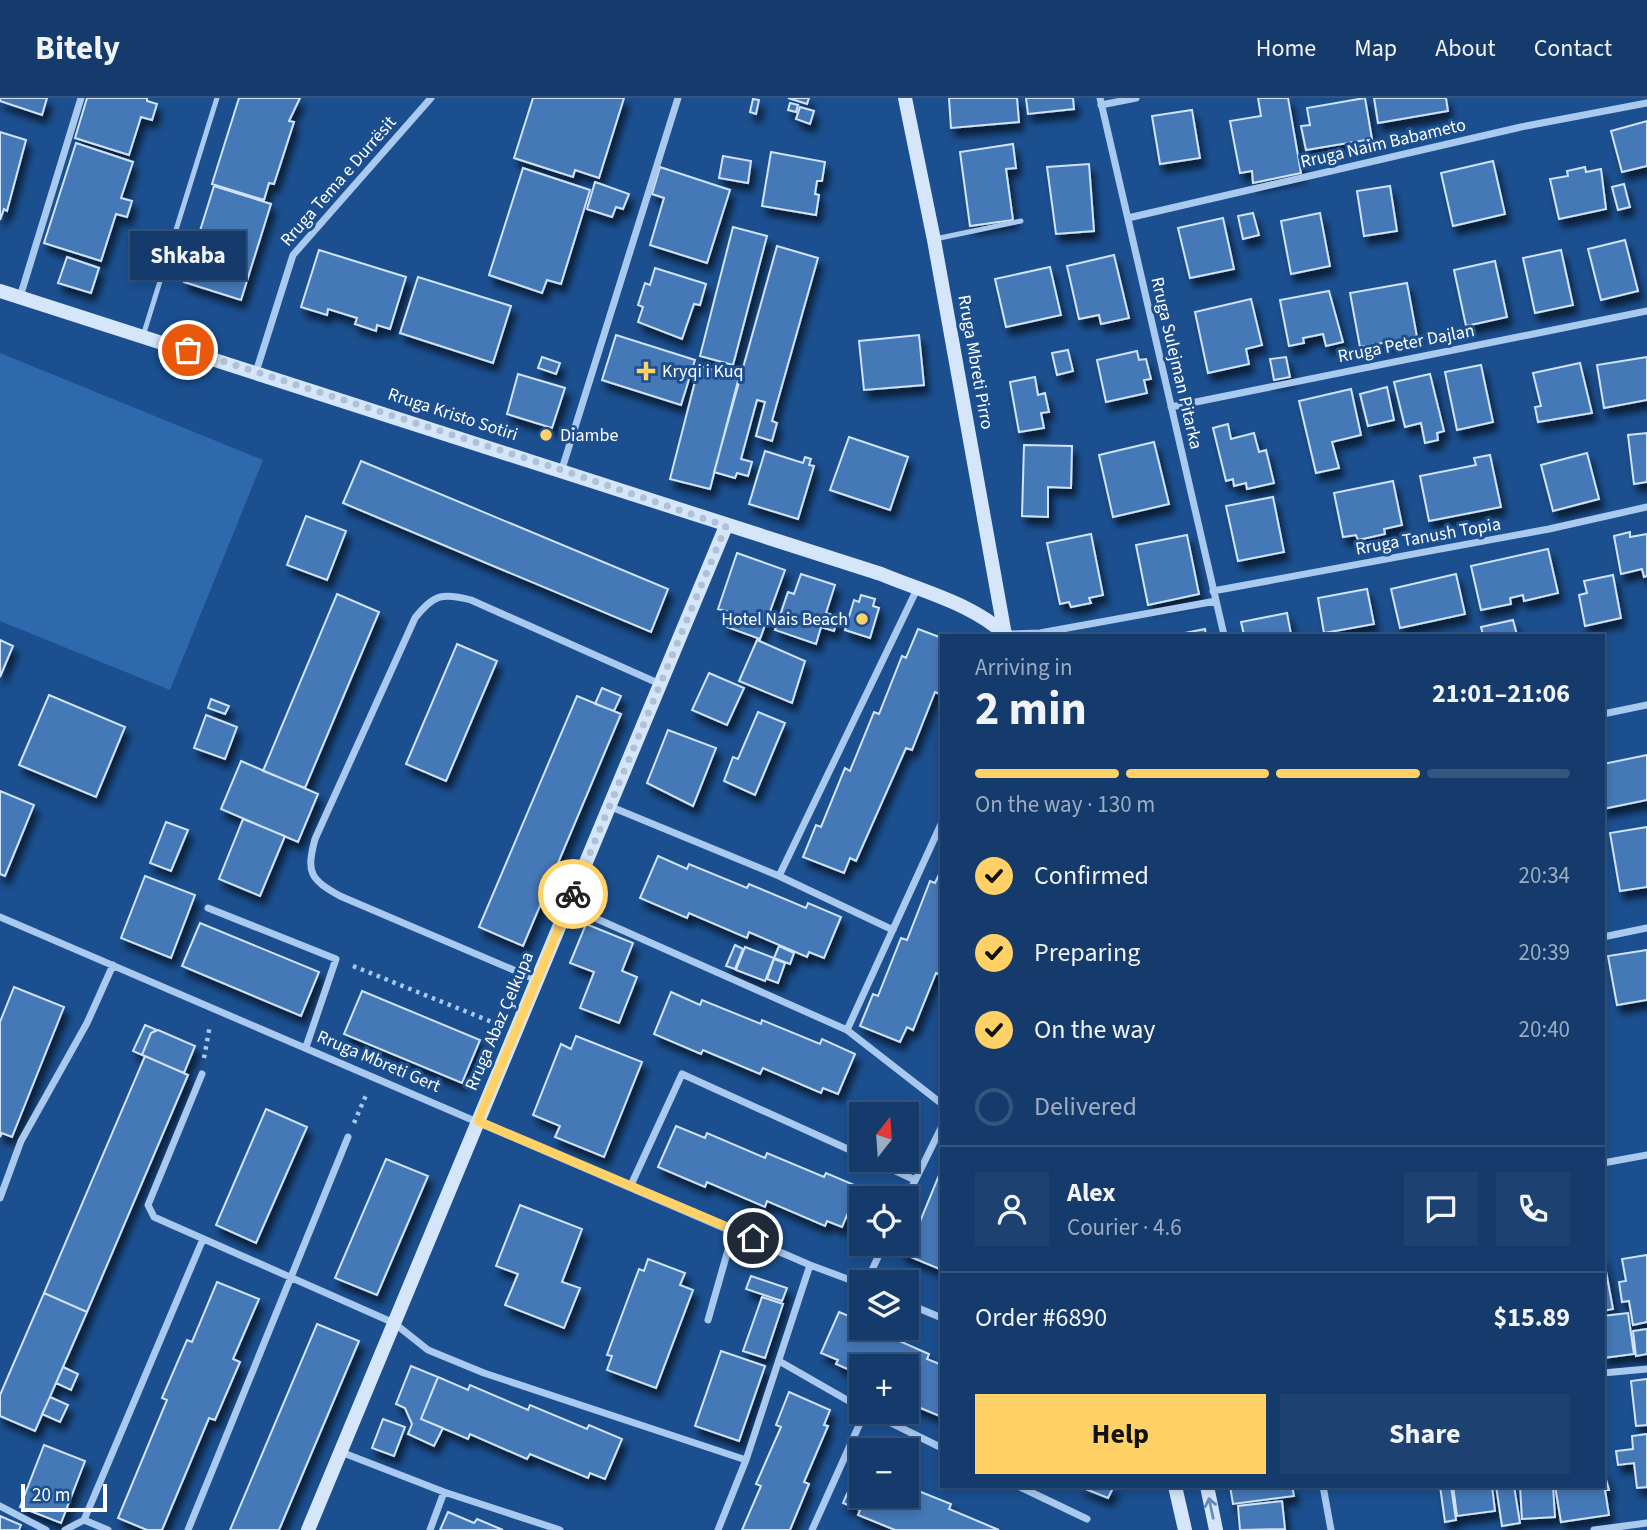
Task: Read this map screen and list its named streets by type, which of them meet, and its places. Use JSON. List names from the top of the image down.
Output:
{
  "streets": {
    "street": [
      "Rruga Naim Babameto",
      "Rruga Tema e Durrësit",
      "Rruga Peter Dajlan",
      "Rruga Mbreti Pirro",
      "Rruga Sulejman Pitarka",
      "Rruga Kristo Sotiri",
      "Rruga Tanush Topia",
      "Rruga Abaz Çelkupa",
      "Rruga Mbreti Gert"
    ]
  },
  "crossings": [
    ["Rruga Naim Babameto", "Rruga Sulejman Pitarka"],
    ["Rruga Tema e Durrësit", "Rruga Kristo Sotiri"],
    ["Rruga Peter Dajlan", "Rruga Sulejman Pitarka"],
    ["Rruga Sulejman Pitarka", "Rruga Tanush Topia"],
    ["Rruga Kristo Sotiri", "Rruga Abaz Çelkupa"],
    ["Rruga Abaz Çelkupa", "Rruga Mbreti Gert"]
  ],
  "places": {
    "other": ["Shkaba", "Diambe", "Hotel Nais Beach"],
    "health": ["Kryqi i Kuq"]
  },
  "scale_bar": "20 m",
  "north": "top",
  "page": {
    "header": "Bitely",
    "nav": [
      "Home",
      "Map",
      "About",
      "Contact"
    ],
    "bubble": "Shkaba",
    "heading": ["2 min", "Arriving in", "21:01–21:06"],
    "panel": [
      "Alex",
      "Courier · 4.6",
      "Order #6890",
      "$15.89"
    ],
    "bar": "On the way · 130 m",
    "list": [
      ["Confirmed", "20:34"],
      ["Preparing", "20:39"],
      ["On the way", "20:40"],
      "Delivered"
    ],
    "map_buttons": ["+", "−"],
    "buttons": ["Help", "Share"],
    "scale": "20 m"
  }
}
